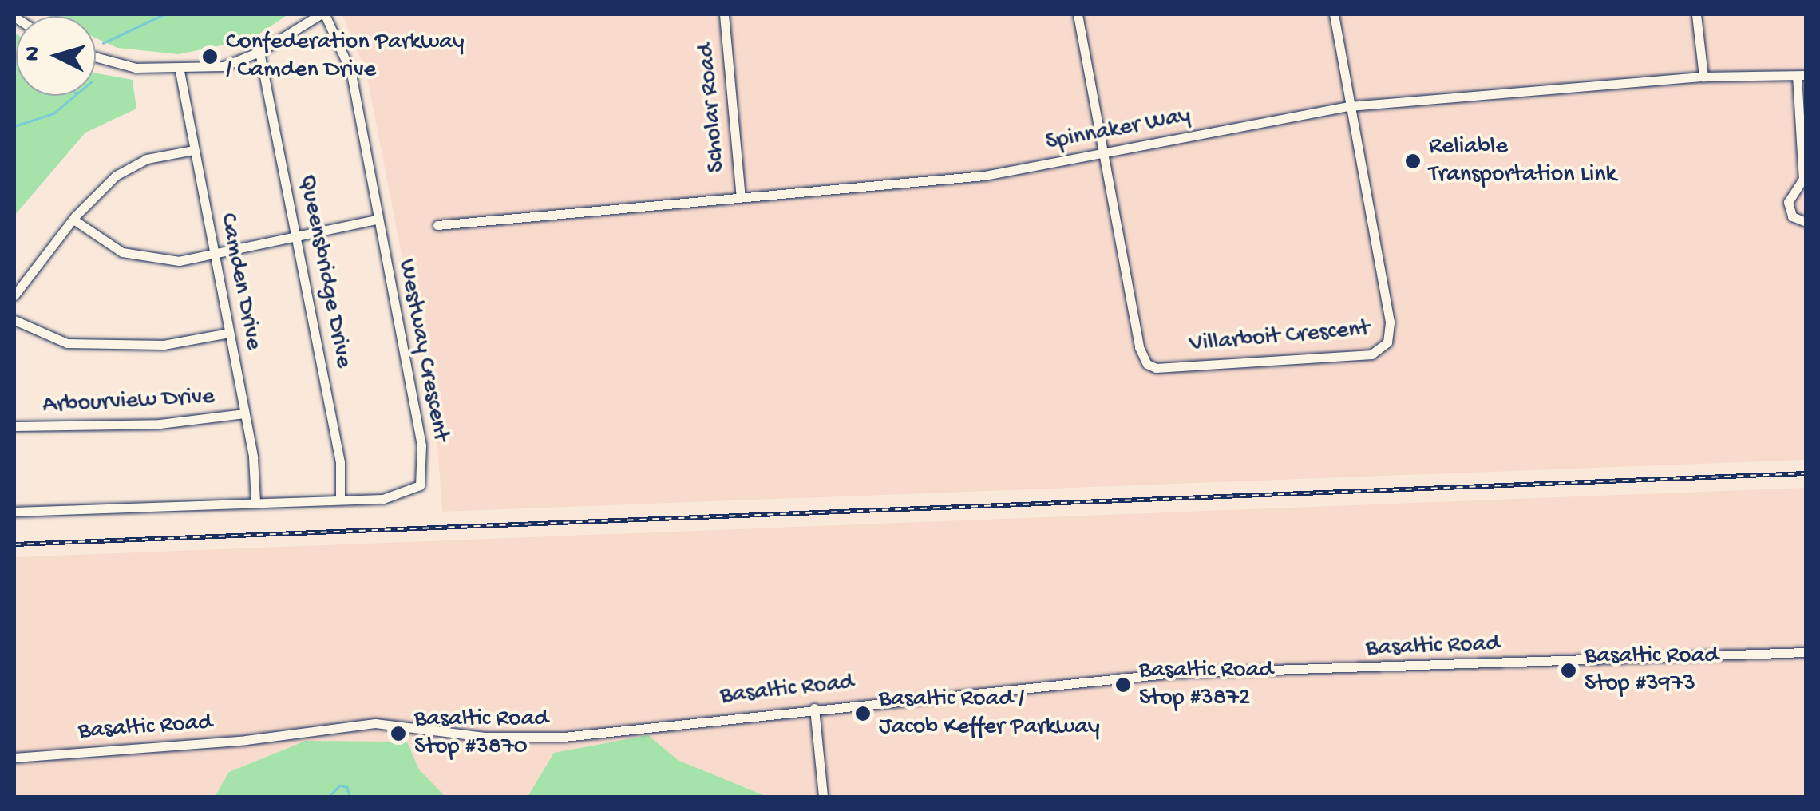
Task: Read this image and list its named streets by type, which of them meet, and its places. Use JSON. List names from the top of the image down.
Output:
{
  "streets": {
    "street": [
      "Scholar Road",
      "Spinnaker Way",
      "Queensbridge Drive",
      "Camden Drive",
      "Villarboit Crescent",
      "Westway Crescent",
      "Arbourview Drive",
      "Basaltic Road"
    ]
  },
  "crossings": [
    ["Scholar Road", "Spinnaker Way"],
    ["Spinnaker Way", "Villarboit Crescent"],
    ["Queensbridge Drive", "Westway Crescent"],
    ["Camden Drive", "Westway Crescent"],
    ["Camden Drive", "Arbourview Drive"]
  ],
  "places": [
    "Confederation Parkway / Camden Drive",
    "Reliable Transportation Link",
    "Basaltic Road Stop #3973",
    "Basaltic Road Stop #3872",
    "Basaltic Road / Jacob Keffer Parkway",
    "Basaltic Road Stop #3870"
  ],
  "north": "left"
}
